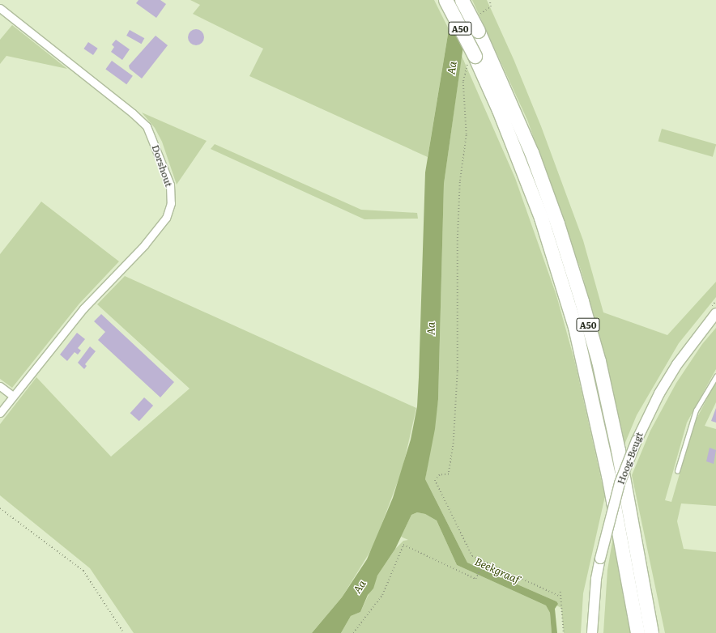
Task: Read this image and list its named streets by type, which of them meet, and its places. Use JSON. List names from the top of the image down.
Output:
{
  "streets": {
    "highway": ["A50"],
    "street": ["Dorshout", "Hoog-Beugt"]
  },
  "water": ["Aa", "Beekgraaf"]
}
